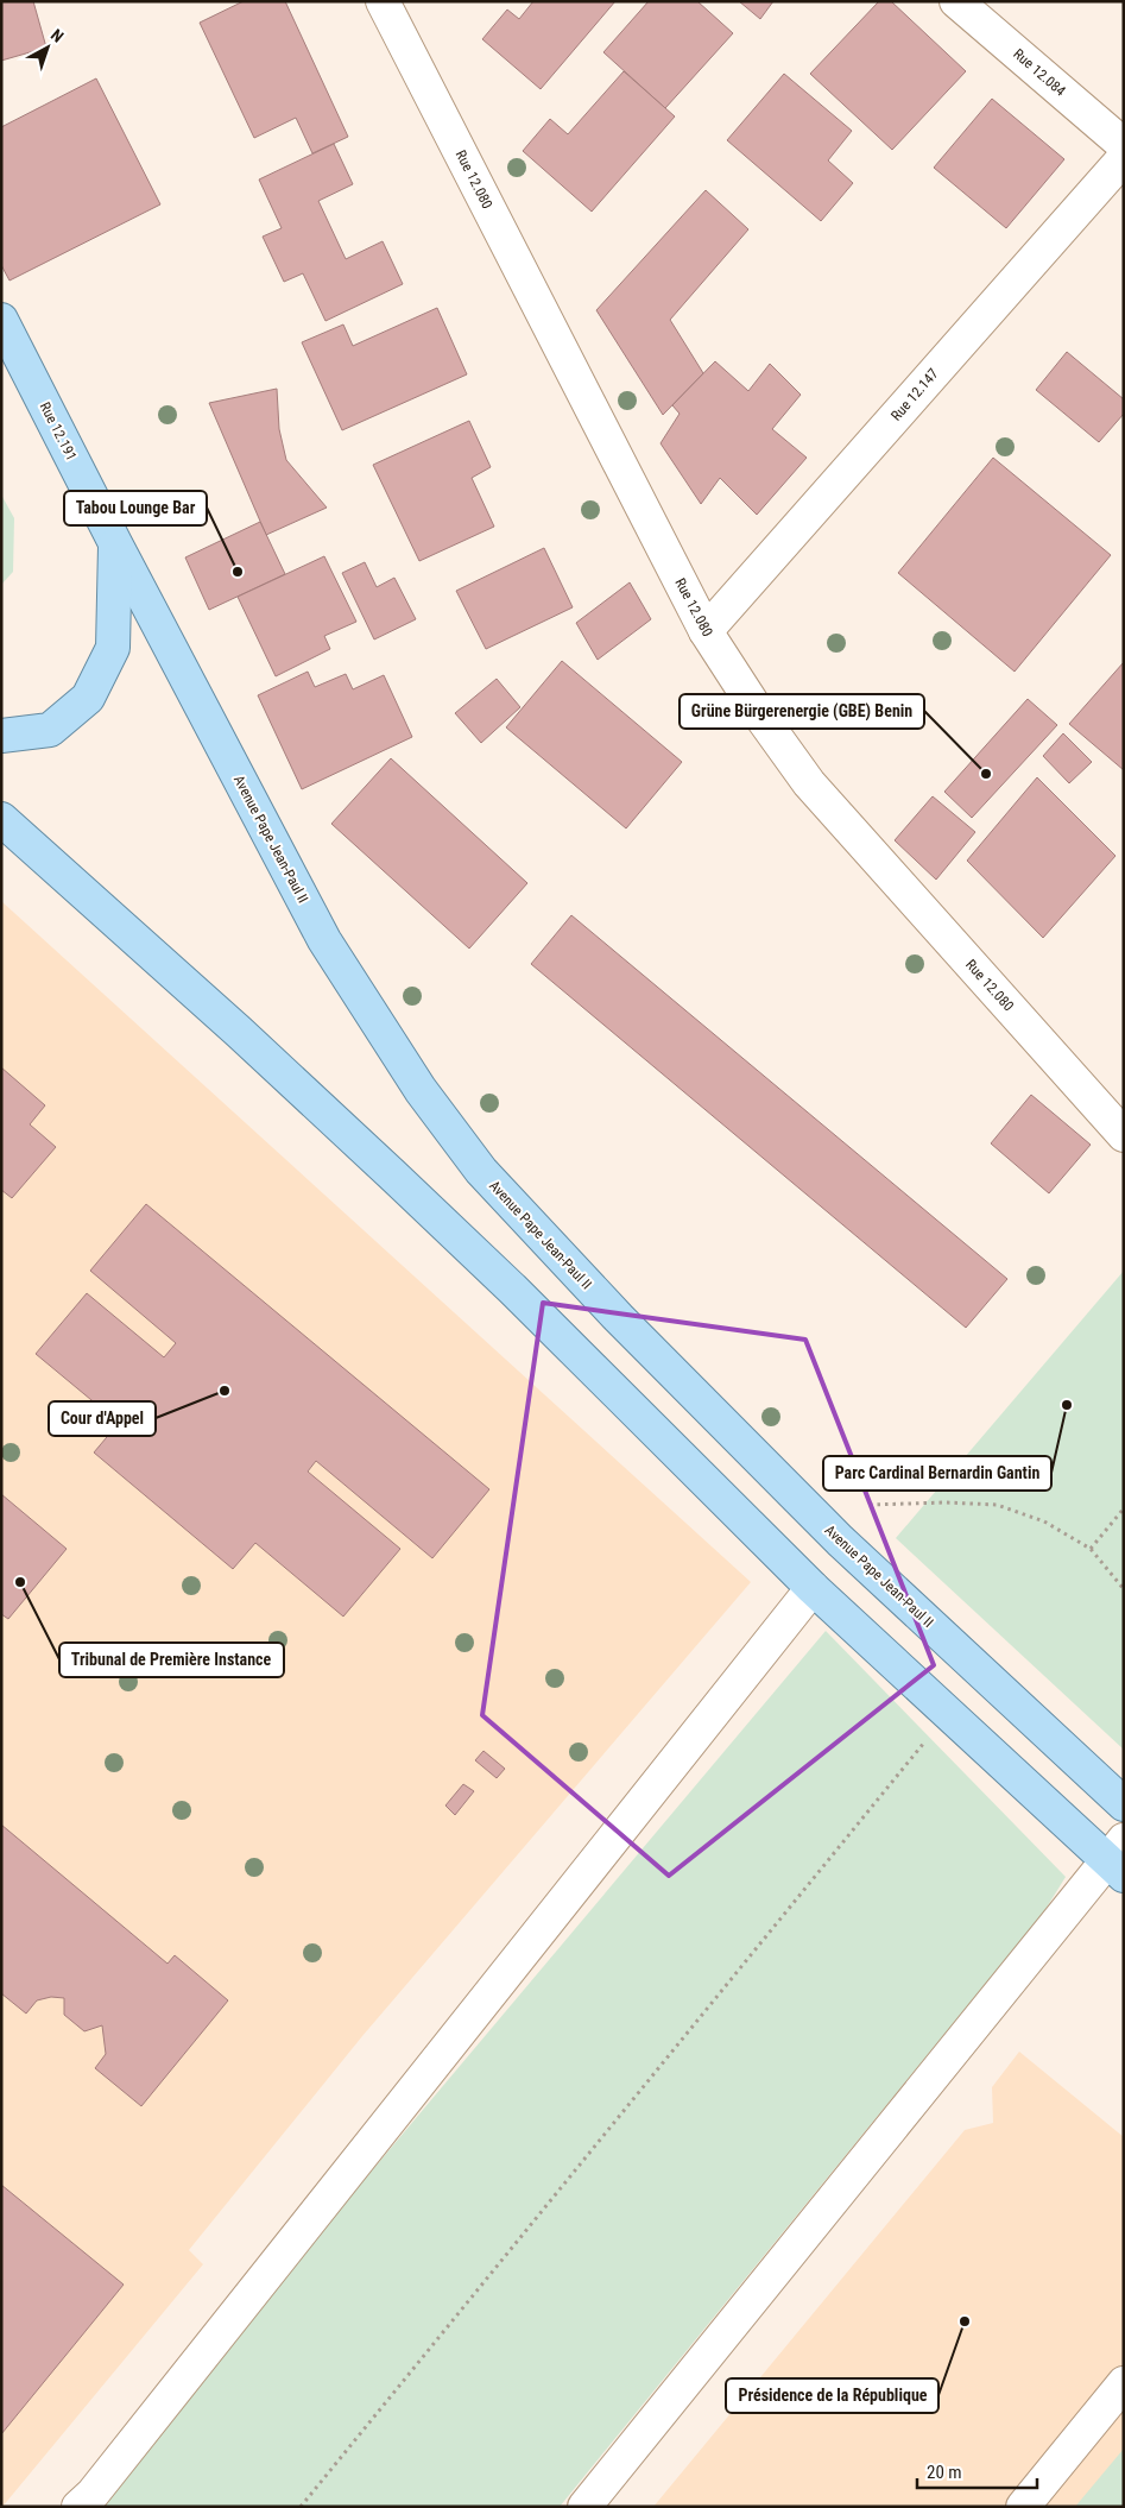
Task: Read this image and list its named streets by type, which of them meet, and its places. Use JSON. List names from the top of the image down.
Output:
{
  "streets": {
    "main road": ["Rue 12.191", "Avenue Pape Jean-Paul II"],
    "street": ["Rue 12.084", "Rue 12.080", "Rue 12.147"]
  },
  "crossings": [
    ["Rue 12.080", "Rue 12.147"],
    ["Rue 12.191", "Avenue Pape Jean-Paul II"]
  ],
  "places": [
    "Tabou Lounge Bar",
    "Grüne Bürgerenergie (GBE) Benin",
    "Cour d'Appel",
    "Parc Cardinal Bernardin Gantin",
    "Tribunal de Première Instance",
    "Présidence de la République"
  ],
  "scale_bar": "20 m",
  "north": "top right"
}
